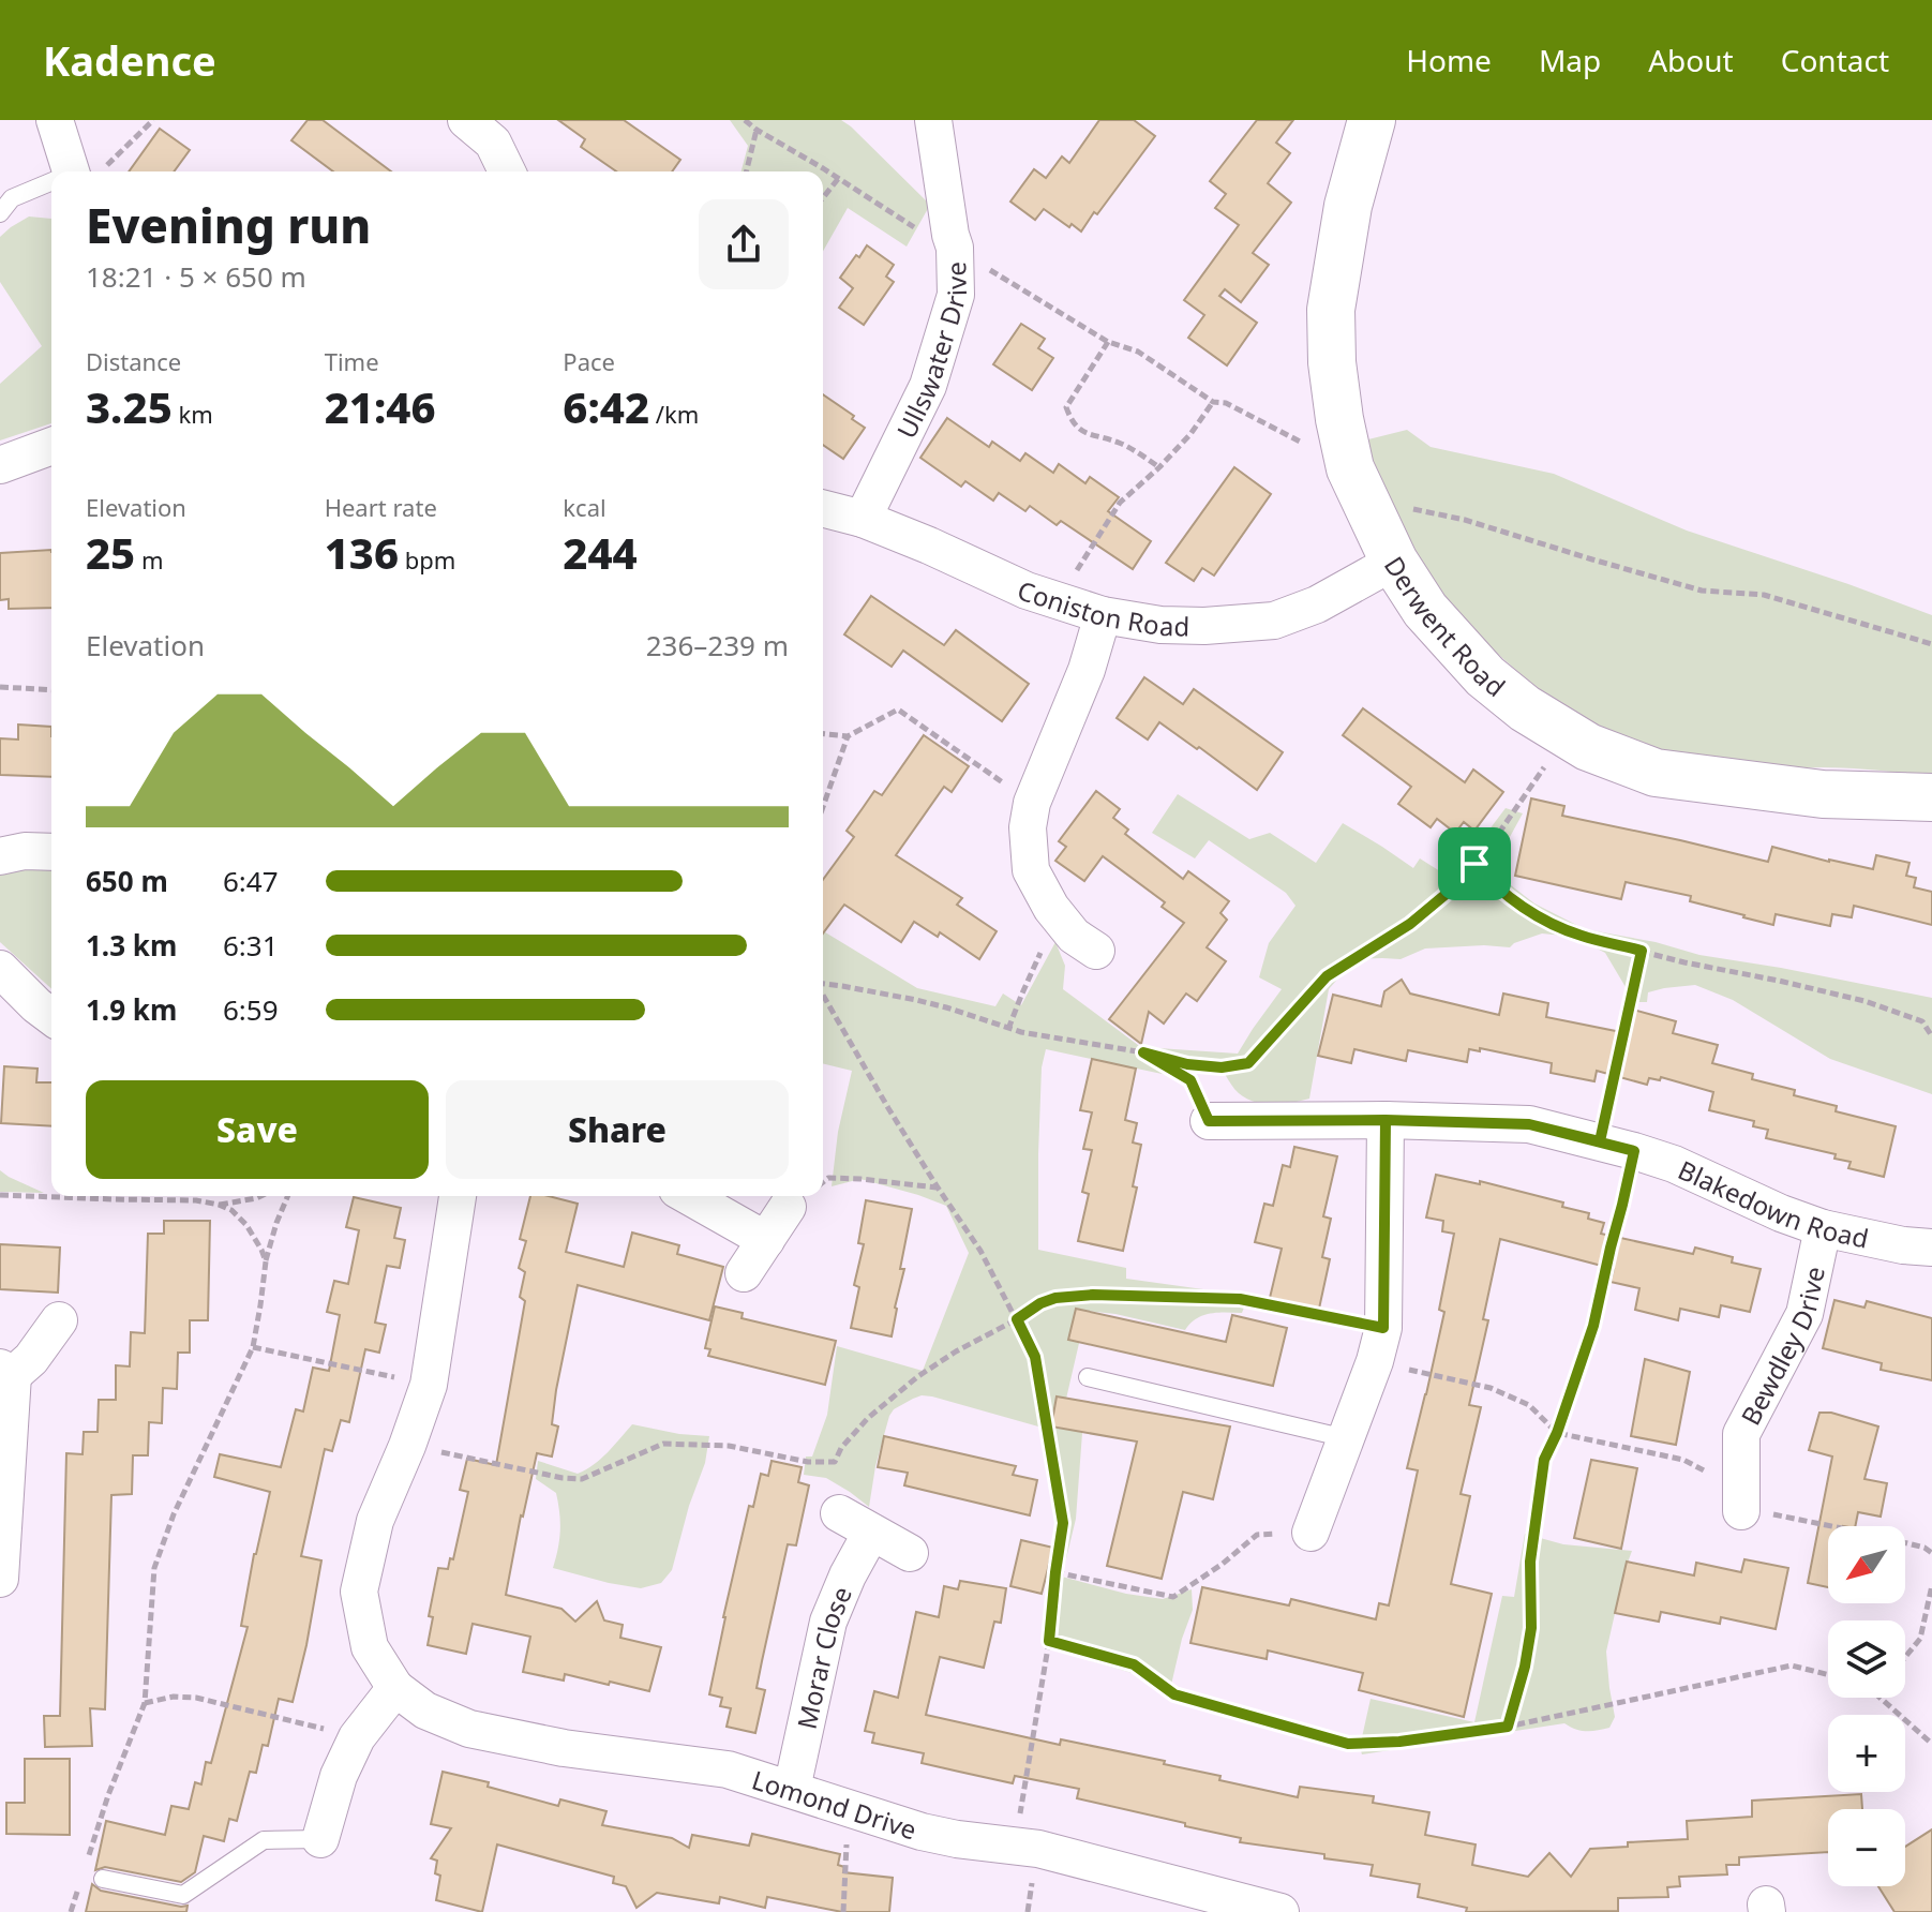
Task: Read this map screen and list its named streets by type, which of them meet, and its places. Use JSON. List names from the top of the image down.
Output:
{
  "streets": {
    "street": [
      "Ullswater Drive",
      "Coniston Road",
      "Derwent Road",
      "Blakedown Road",
      "Bewdley Drive",
      "Morar Close",
      "Lomond Drive"
    ]
  },
  "crossings": [
    ["Ullswater Drive", "Coniston Road"],
    ["Coniston Road", "Derwent Road"],
    ["Blakedown Road", "Bewdley Drive"],
    ["Morar Close", "Lomond Drive"]
  ],
  "north": "bottom left",
  "page": {
    "header": "Kadence",
    "nav": [
      "Home",
      "Map",
      "About",
      "Contact"
    ],
    "heading": ["Evening run", "18:21 · 5 × 650 m"],
    "stats": [
      ["Distance", "3.25 km"],
      ["Time", "21:46"],
      ["Pace", "6:42 /km"],
      ["Elevation", "25 m"],
      ["Heart rate", "136 bpm"],
      ["kcal", "244"]
    ],
    "chart": ["Elevation", "236–239 m"],
    "list": [
      {
        "name": "650 m",
        "note": "6:47"
      },
      {
        "name": "1.3 km",
        "note": "6:31"
      },
      {
        "name": "1.9 km",
        "note": "6:59"
      }
    ],
    "buttons": ["Save", "Share"],
    "map_buttons": ["+", "−"]
  }
}
